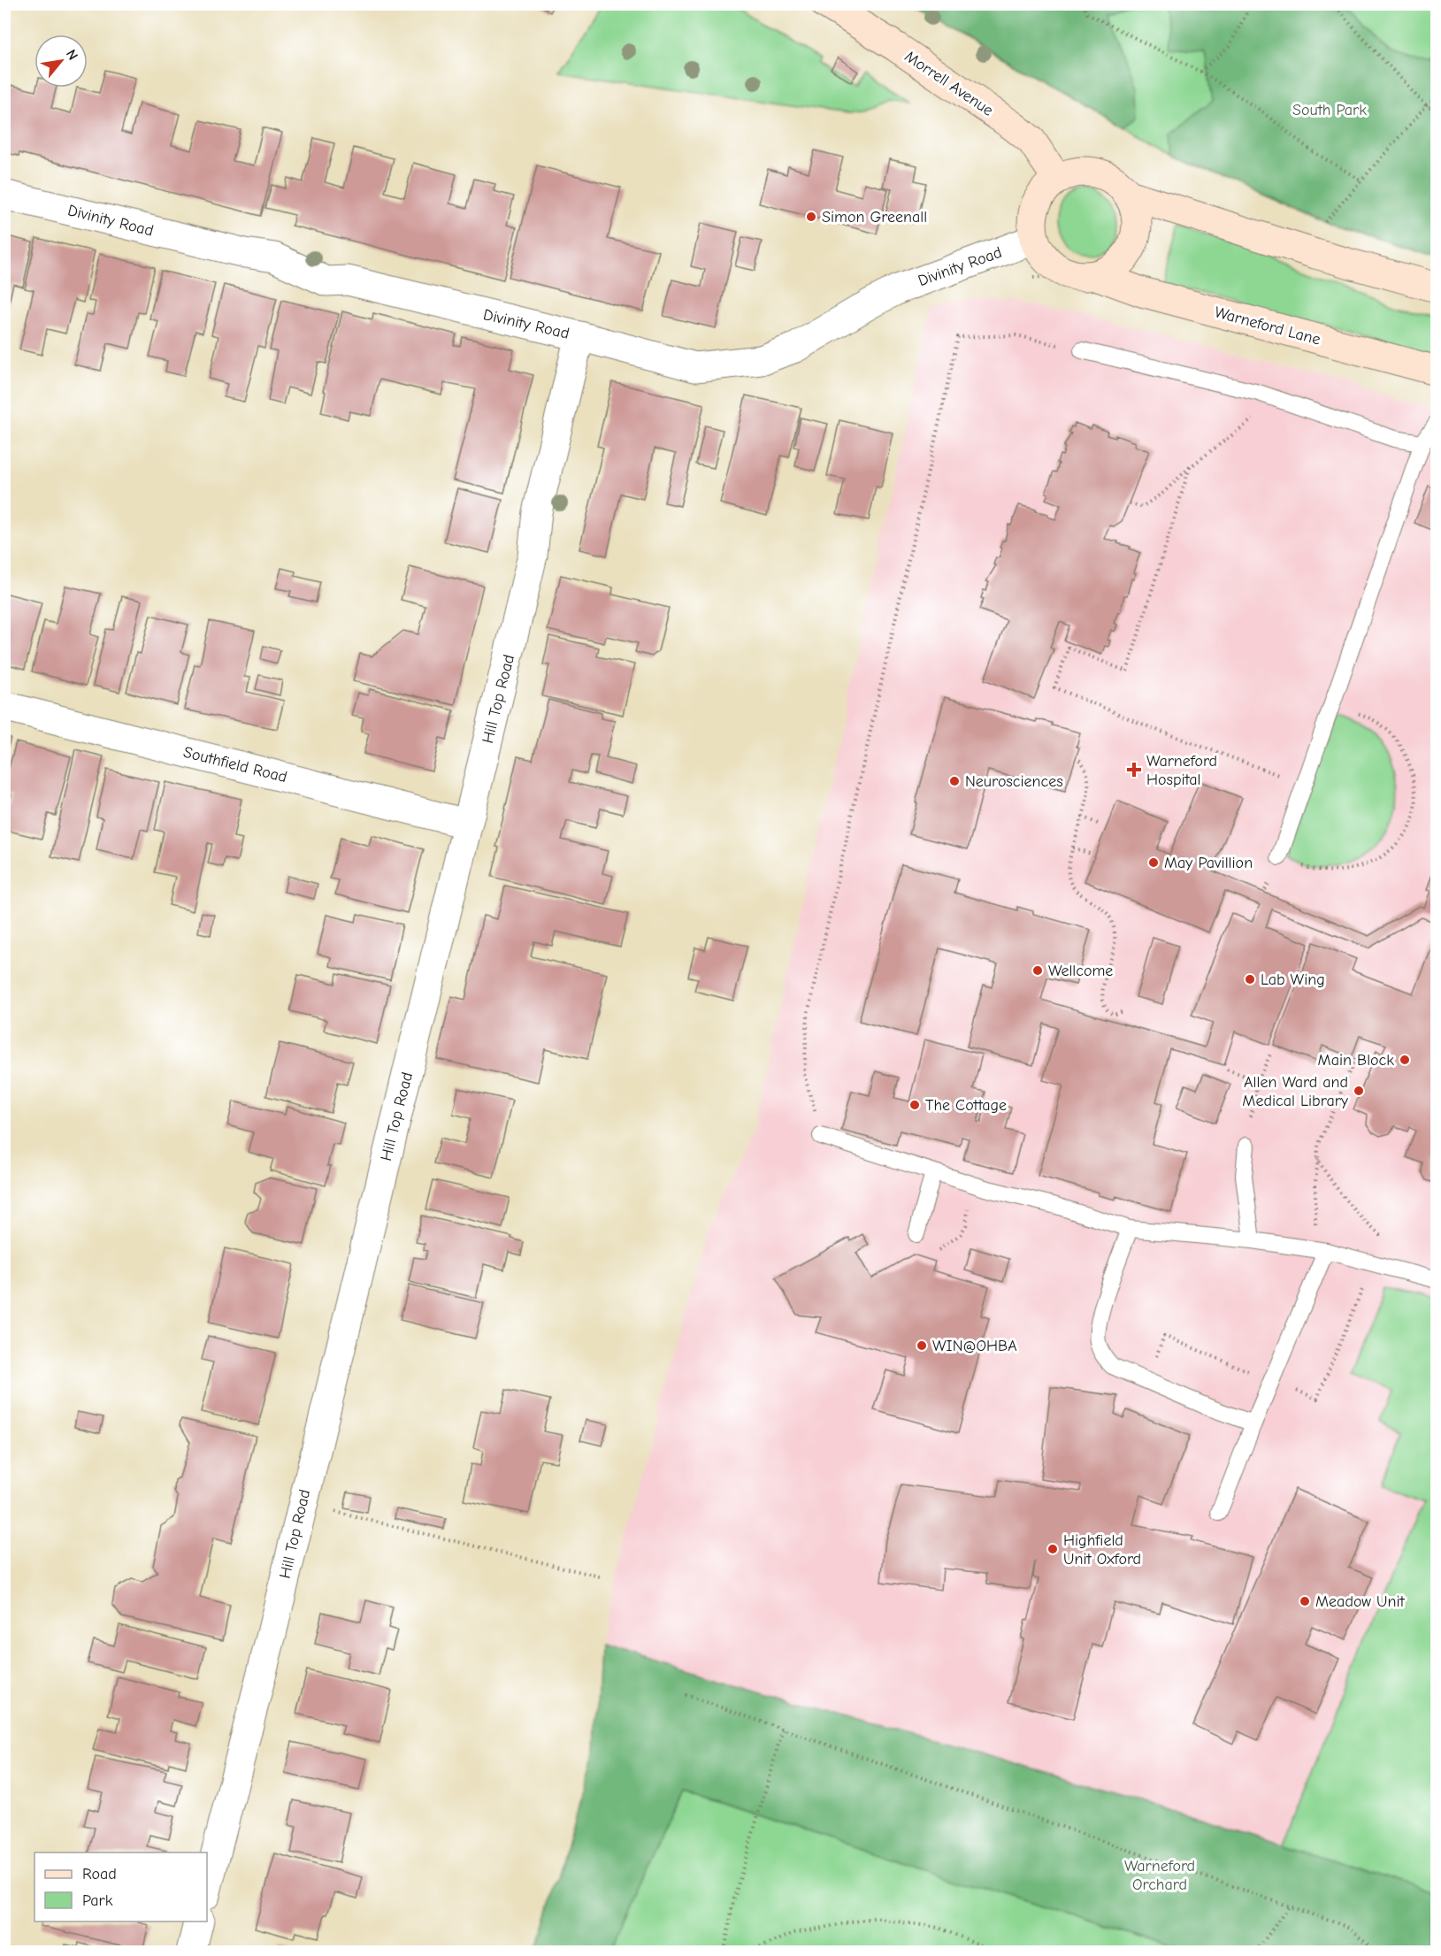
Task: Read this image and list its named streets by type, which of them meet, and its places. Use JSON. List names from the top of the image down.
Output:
{
  "streets": {
    "street": [
      "Morrell Avenue",
      "Divinity Road",
      "Warneford Lane",
      "Hill Top Road",
      "Southfield Road"
    ]
  },
  "crossings": [
    ["Morrell Avenue", "Divinity Road"],
    ["Morrell Avenue", "Warneford Lane"],
    ["Divinity Road", "Warneford Lane"],
    ["Divinity Road", "Hill Top Road"],
    ["Hill Top Road", "Southfield Road"]
  ],
  "parks": ["South Park", "Warneford Orchard"],
  "places": {
    "other": [
      "Simon Greenall",
      "Neurosciences",
      "May Pavillion",
      "Wellcome",
      "Lab Wing",
      "Main Block",
      "Allen Ward and Medical Library",
      "The Cottage",
      "WIN@OHBA",
      "Highfield Unit Oxford",
      "Meadow Unit"
    ],
    "health": ["Warneford Hospital"]
  },
  "legend": ["Road", "Park"],
  "north": "top right"
}
